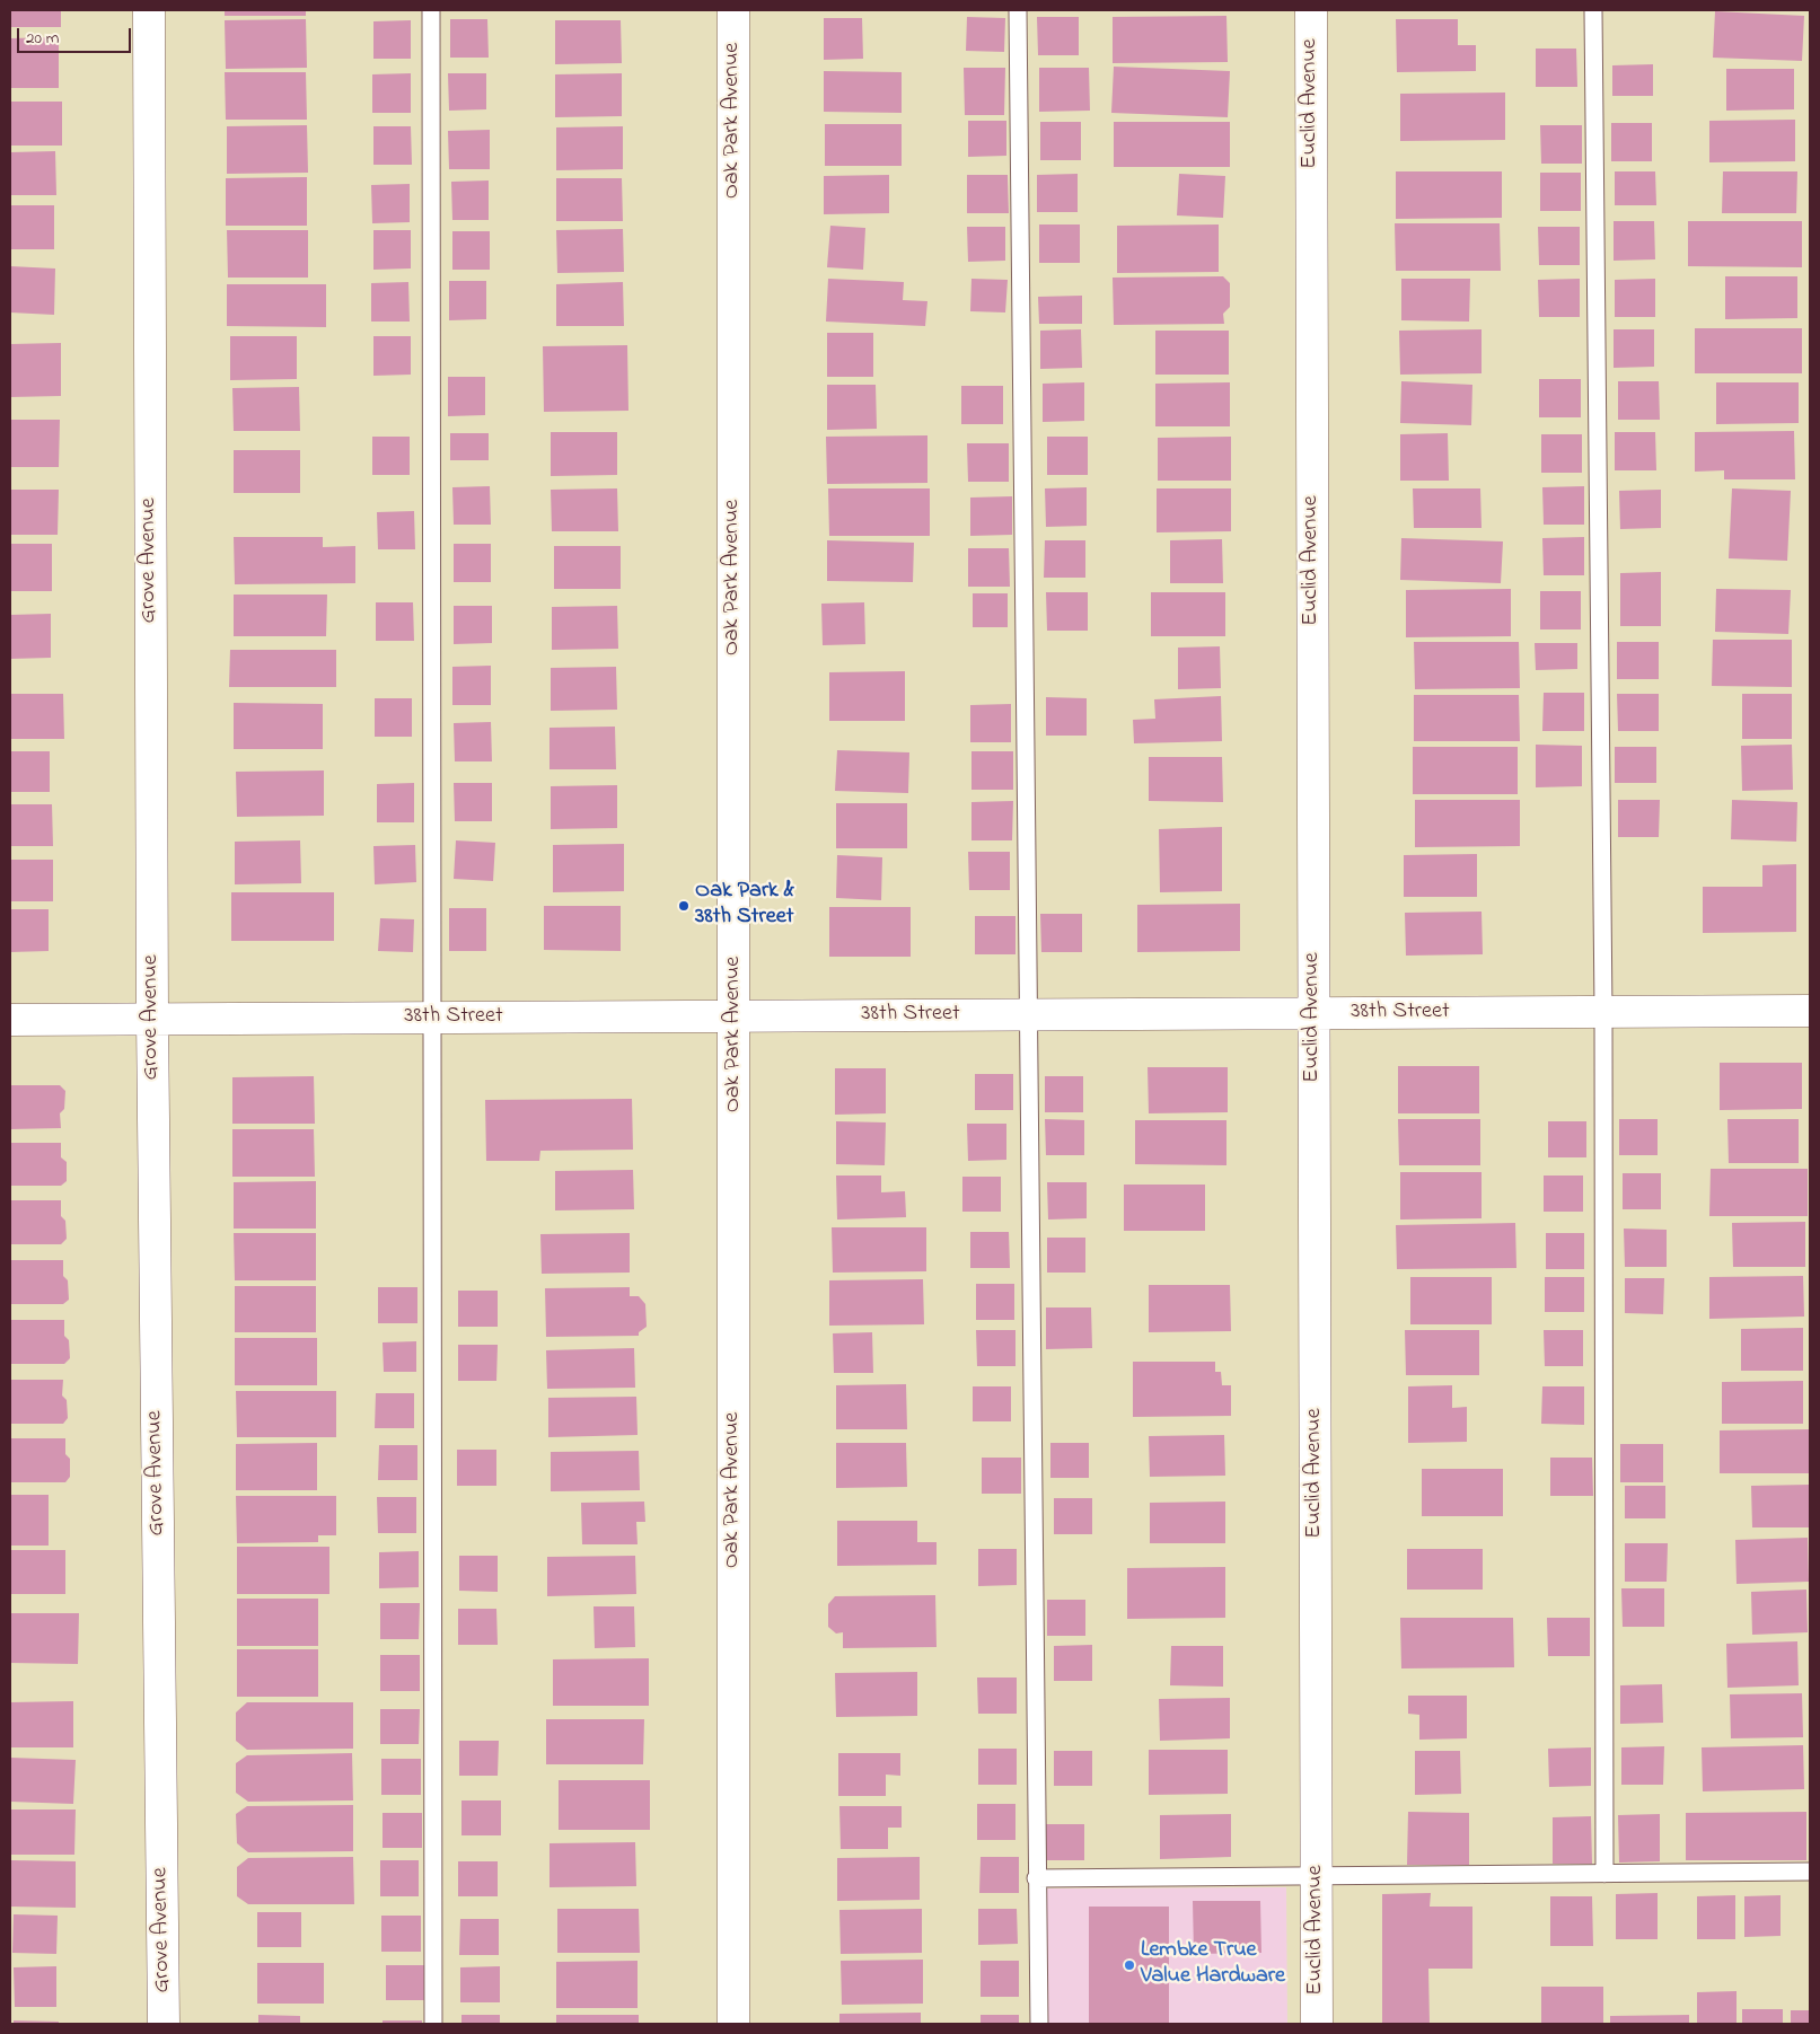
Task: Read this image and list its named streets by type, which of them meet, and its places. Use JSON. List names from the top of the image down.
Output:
{
  "streets": {
    "street": [
      "Euclid Avenue",
      "Oak Park Avenue",
      "Grove Avenue",
      "38th Street"
    ]
  },
  "crossings": [
    ["Euclid Avenue", "38th Street"],
    ["Oak Park Avenue", "38th Street"],
    ["Grove Avenue", "38th Street"]
  ],
  "places": ["Oak Park & 38th Street", "Lembke True Value Hardware"],
  "scale_bar": "20 m"
}
